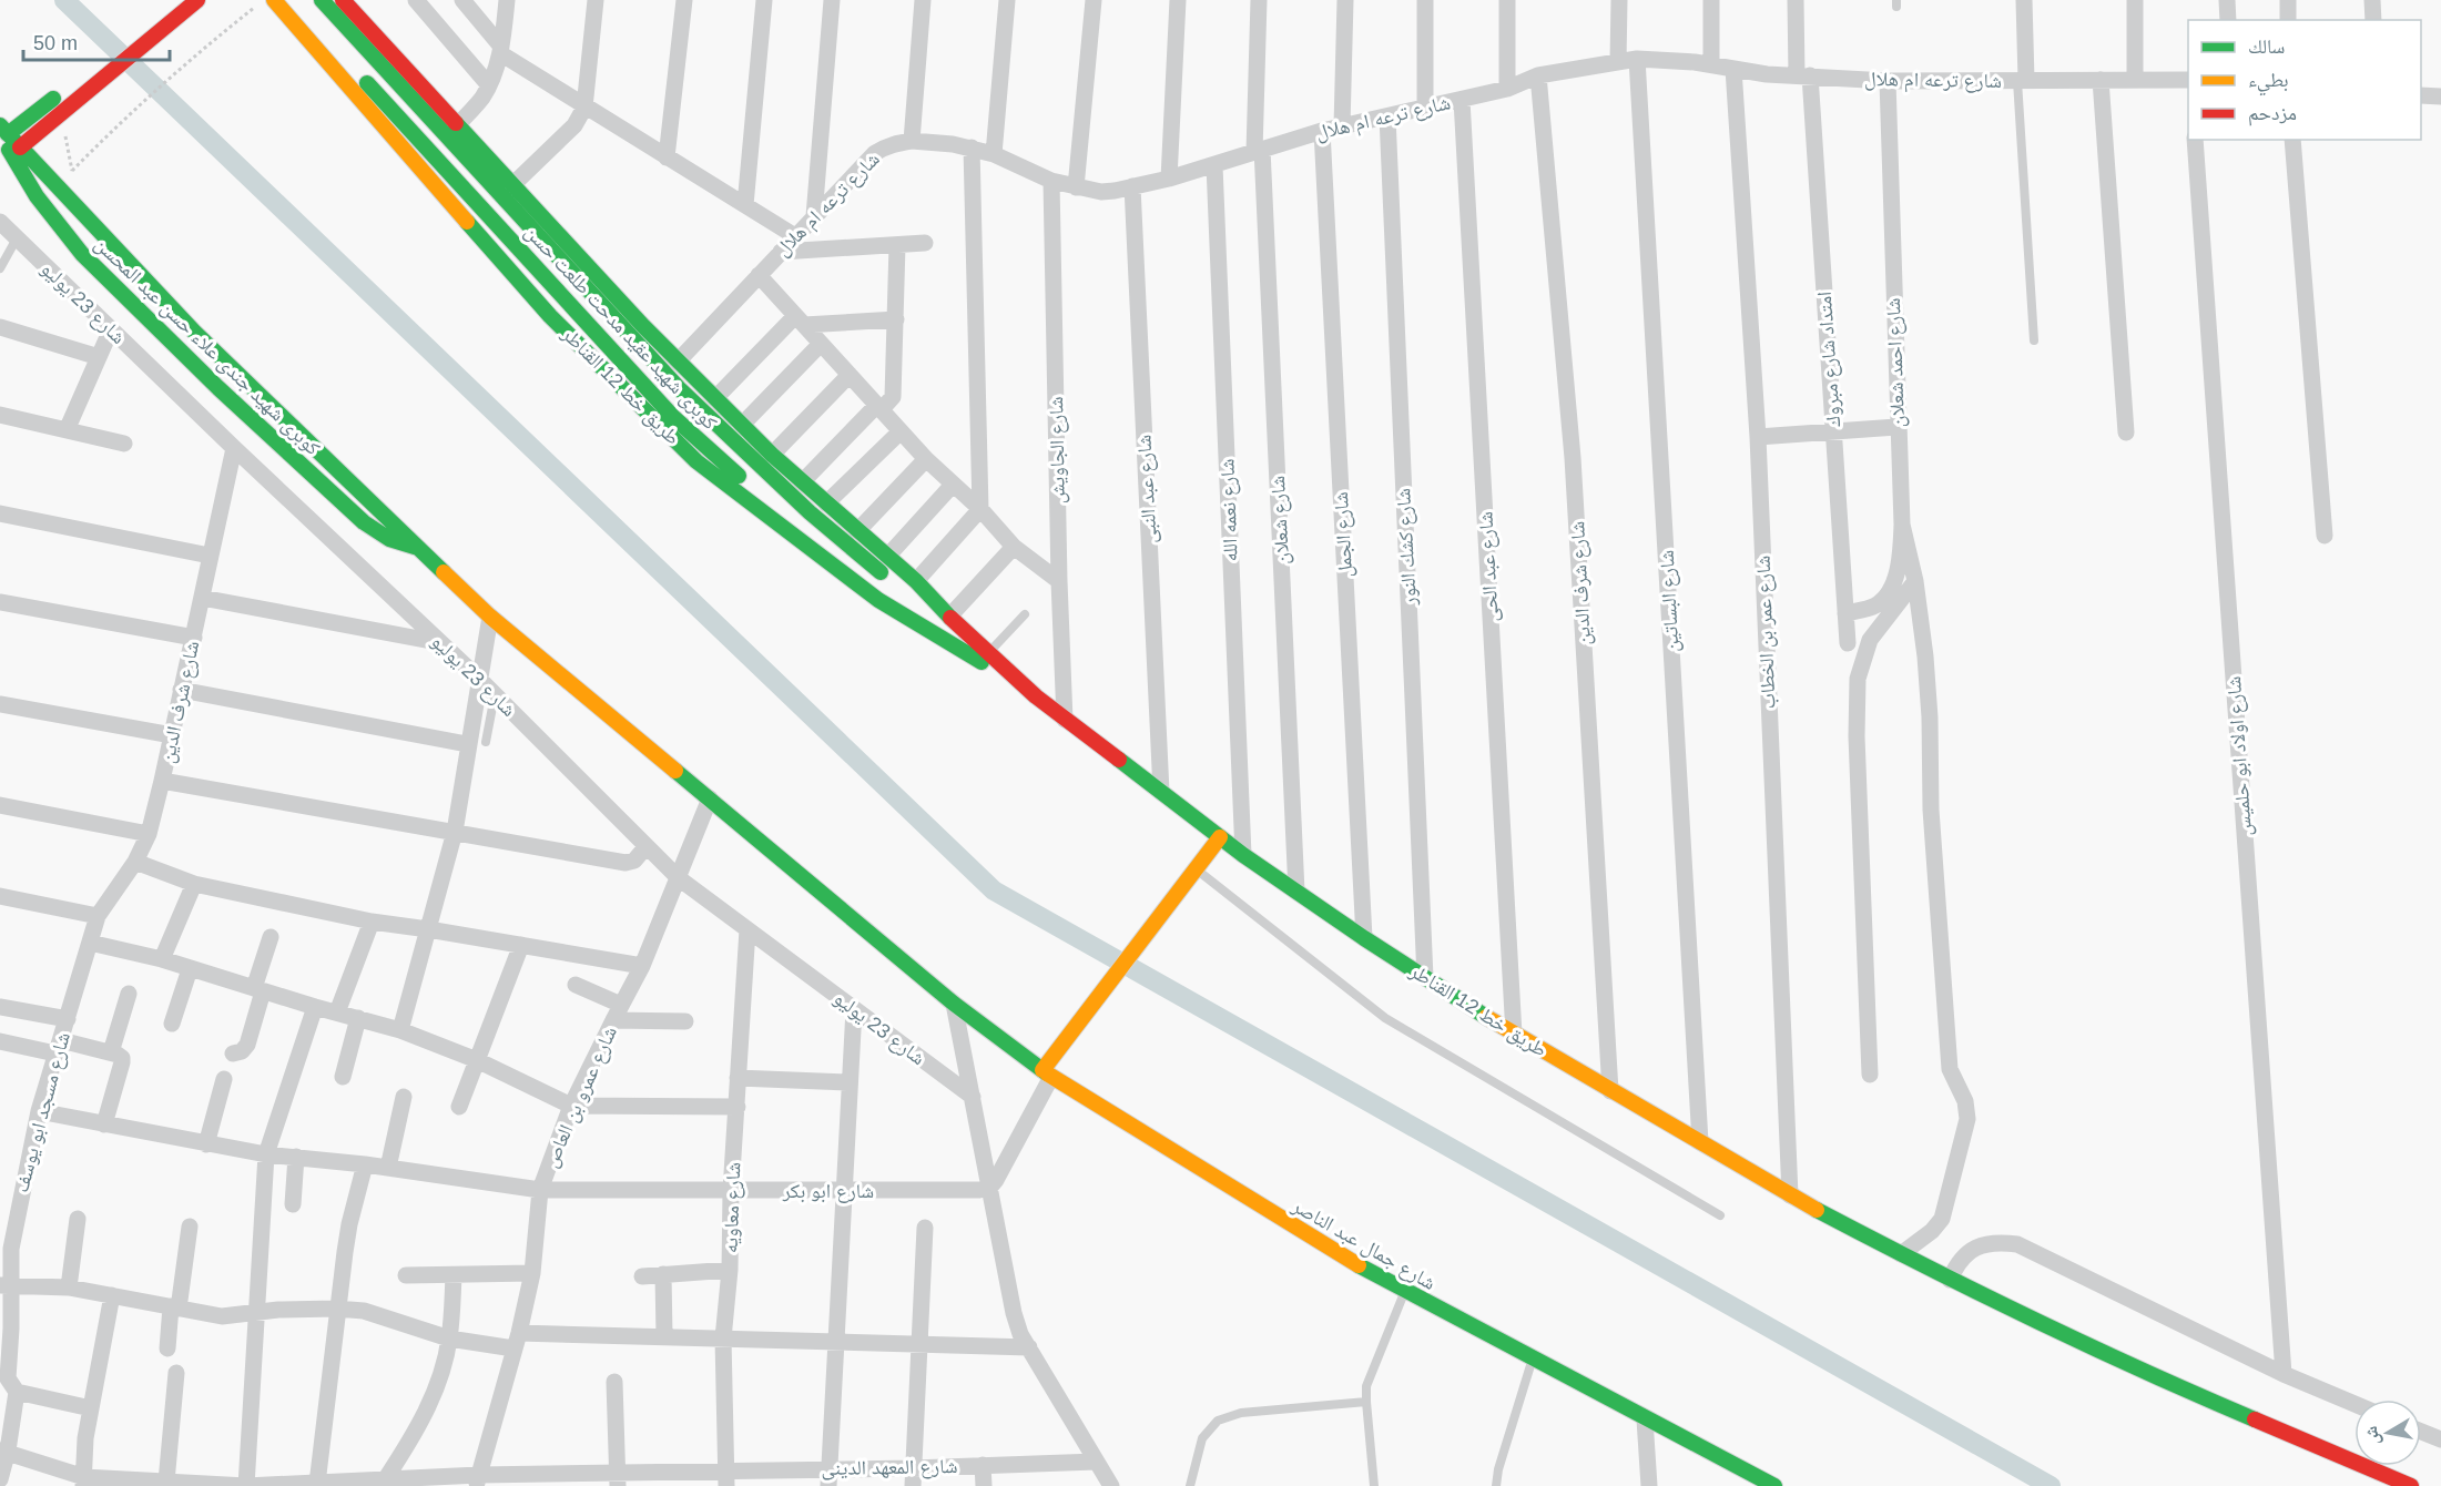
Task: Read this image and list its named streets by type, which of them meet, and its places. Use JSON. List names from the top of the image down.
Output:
{
  "streets": {
    "main road": [
      "كوبرى شهيد عقيد مدحت طلعت حسن",
      "كوبرى شهيد جندى علاء حسن عبد المحسن",
      "طريق خط 12 القناطر",
      "شارع جمال عبد الناصر"
    ],
    "street": [
      "شارع ترعه ام هلال",
      "شارع 23 يوليو",
      "امتداد شارع مبروك",
      "شارع احمد شعلان",
      "شارع الجاويش",
      "شارع عبد النبى",
      "شارع نعمه الله",
      "شارع شعلان",
      "شارع الجمل",
      "شارع كشك النور",
      "شارع عبد الحى",
      "شارع شرف الدين",
      "شارع البساتين",
      "شارع عمر بن الخطاب",
      "شارع اولاد ابو حلميس",
      "شارع عمرو بن العاص",
      "شارع مسجد ابو يوسف",
      "شارع ابو بكر",
      "شارع معاويه",
      "شارع المعهد الدينى"
    ]
  },
  "crossings": [
    ["شارع ترعه ام هلال", "امتداد شارع مبروك"],
    ["شارع ترعه ام هلال", "شارع احمد شعلان"],
    ["شارع ترعه ام هلال", "طريق خط 12 القناطر"],
    ["شارع ترعه ام هلال", "شارع الجاويش"],
    ["شارع ترعه ام هلال", "شارع عبد النبى"],
    ["شارع ترعه ام هلال", "شارع نعمه الله"],
    ["شارع ترعه ام هلال", "شارع شعلان"],
    ["شارع ترعه ام هلال", "شارع الجمل"],
    ["شارع ترعه ام هلال", "شارع كشك النور"],
    ["شارع ترعه ام هلال", "شارع عبد الحى"],
    ["شارع ترعه ام هلال", "شارع شرف الدين"],
    ["شارع ترعه ام هلال", "شارع البساتين"],
    ["شارع ترعه ام هلال", "شارع عمر بن الخطاب"],
    ["شارع 23 يوليو", "شارع شرف الدين"],
    ["شارع 23 يوليو", "شارع عمرو بن العاص"],
    ["شارع 23 يوليو", "شارع معاويه"],
    ["كوبرى شهيد عقيد مدحت طلعت حسن", "طريق خط 12 القناطر"],
    ["امتداد شارع مبروك", "شارع احمد شعلان"],
    ["طريق خط 12 القناطر", "شارع الجاويش"],
    ["طريق خط 12 القناطر", "شارع عبد النبى"],
    ["طريق خط 12 القناطر", "شارع نعمه الله"],
    ["طريق خط 12 القناطر", "شارع شعلان"],
    ["طريق خط 12 القناطر", "شارع الجمل"],
    ["طريق خط 12 القناطر", "شارع كشك النور"],
    ["طريق خط 12 القناطر", "شارع عبد الحى"],
    ["طريق خط 12 القناطر", "شارع شرف الدين"],
    ["طريق خط 12 القناطر", "شارع البساتين"],
    ["طريق خط 12 القناطر", "شارع عمر بن الخطاب"],
    ["شارع شرف الدين", "شارع مسجد ابو يوسف"],
    ["شارع عمرو بن العاص", "شارع ابو بكر"],
    ["شارع عمرو بن العاص", "شارع المعهد الدينى"],
    ["شارع مسجد ابو يوسف", "شارع ابو بكر"],
    ["شارع مسجد ابو يوسف", "شارع المعهد الدينى"],
    ["شارع ابو بكر", "شارع معاويه"],
    ["شارع معاويه", "شارع المعهد الدينى"]
  ],
  "legend": ["سالك", "بطيء", "مزدحم"],
  "scale_bar": "50 m",
  "north": "left"
}
